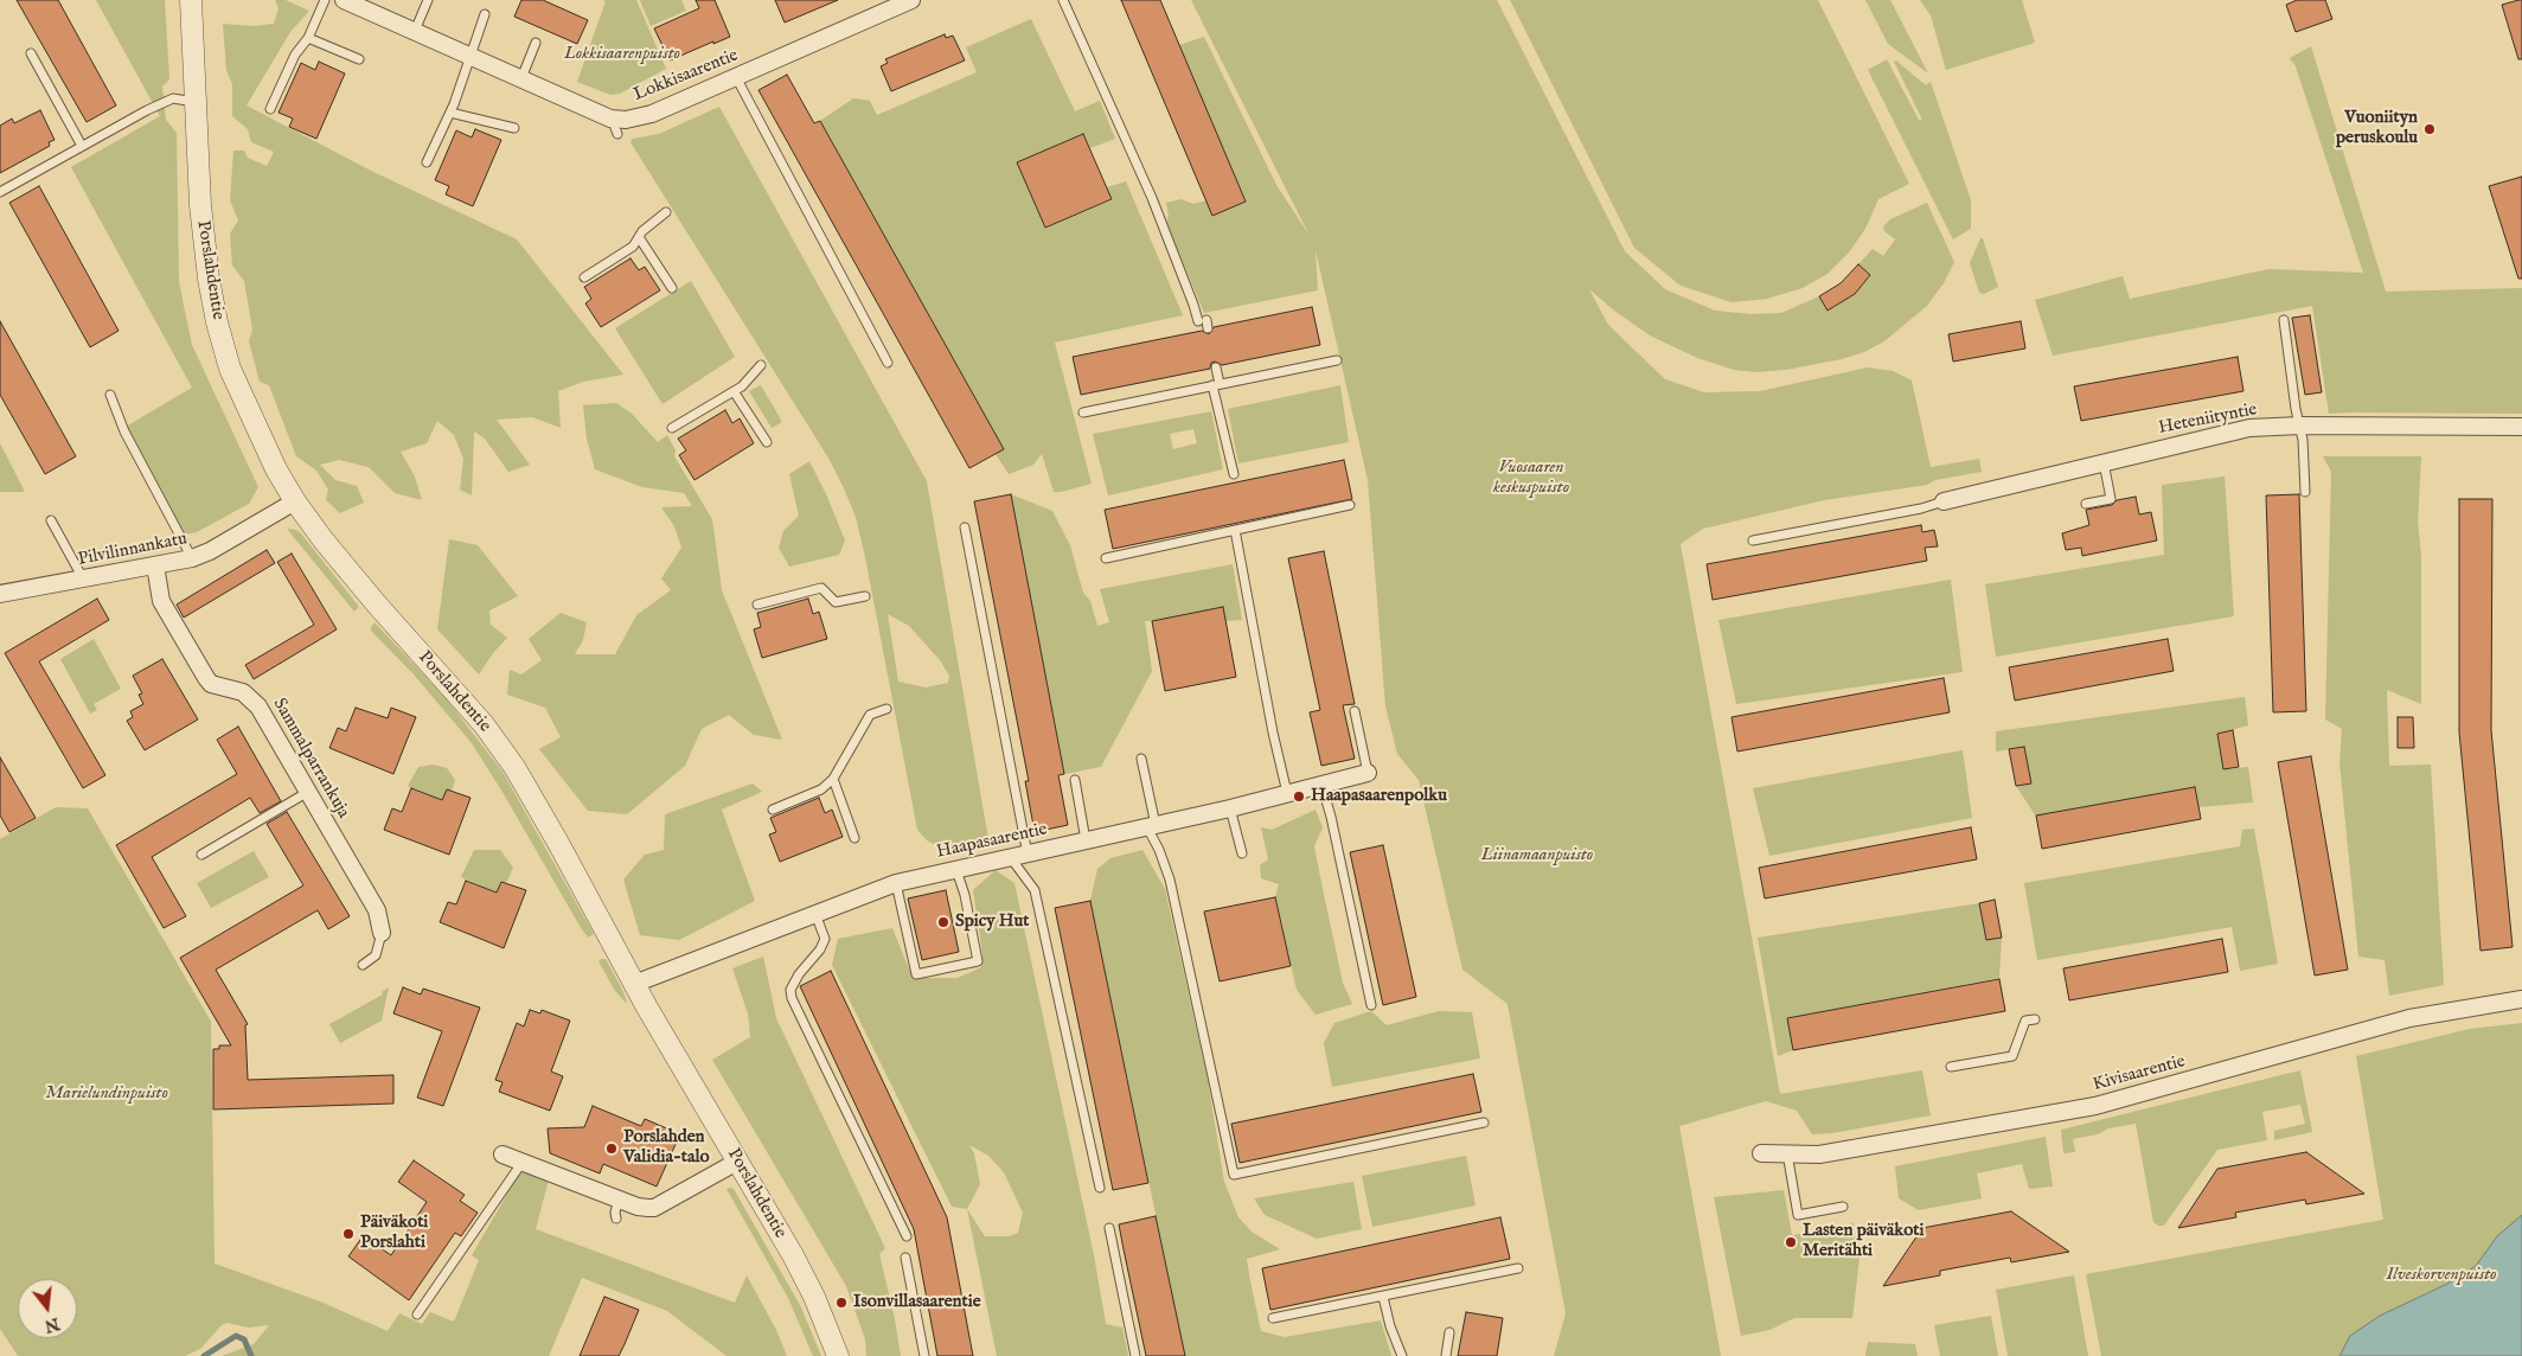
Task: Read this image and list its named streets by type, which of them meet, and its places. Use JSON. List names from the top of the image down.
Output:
{
  "streets": {
    "street": [
      "Lokkisaarentie",
      "Porslahdentie",
      "Heteniityntie",
      "Pilvilinnankatu",
      "Sammalparrankuja",
      "Haapasaarentie",
      "Kivisaarentie"
    ]
  },
  "crossings": [
    ["Porslahdentie", "Pilvilinnankatu"],
    ["Porslahdentie", "Haapasaarentie"],
    ["Pilvilinnankatu", "Sammalparrankuja"]
  ],
  "parks": [
    "Lokkisaarenpuisto",
    "Vuosaaren keskuspuisto",
    "Liinamaanpuisto",
    "Marielundinpuisto",
    "Ilveskorvenpuisto"
  ],
  "places": [
    "Vuoniityn peruskoulu",
    "Haapasaarenpolku",
    "Spicy Hut",
    "Porslahden Validia-talo",
    "Päiväkoti Porslahti",
    "Lasten päiväkoti Meritähti",
    "Isonvillasaarentie"
  ],
  "north": "bottom"
}
